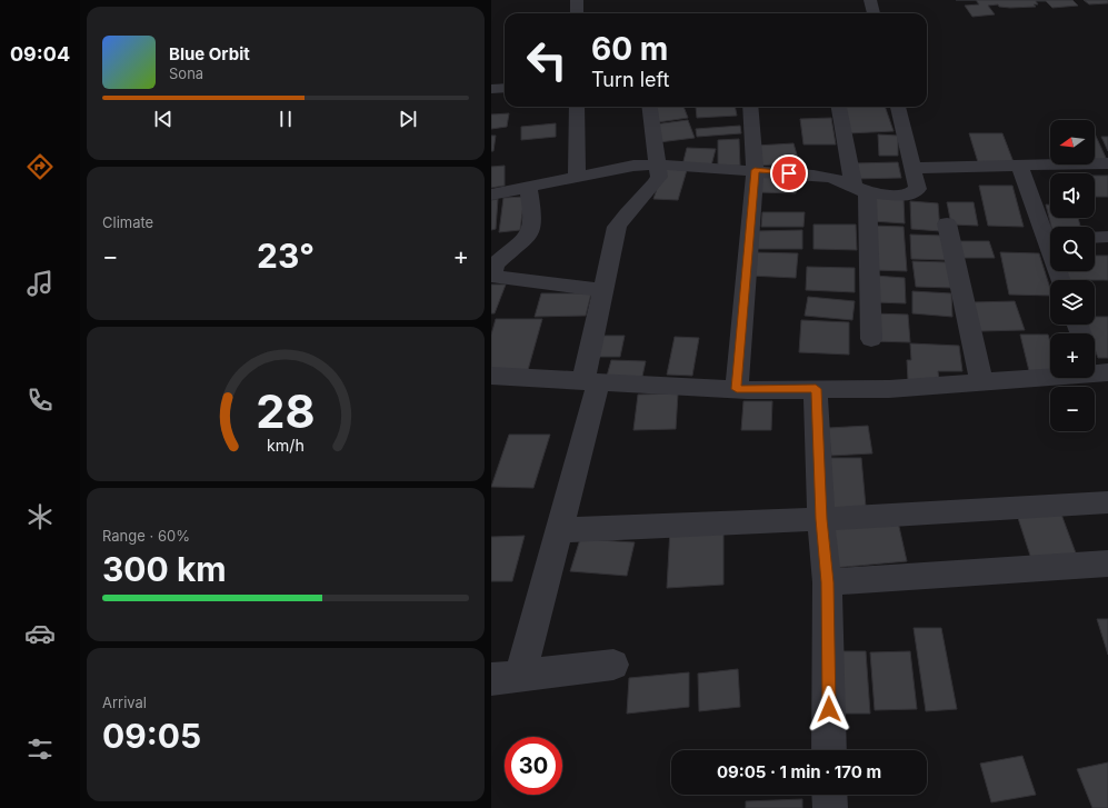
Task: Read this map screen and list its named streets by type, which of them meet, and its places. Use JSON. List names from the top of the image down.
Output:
{
  "north": "left",
  "page": {
    "tabs": "09:04",
    "turn": ["60 m", "Turn left"],
    "song": ["Blue Orbit", "Sona"],
    "map_buttons": ["+", "−"],
    "tile": [
      "Climate",
      ["Range · 60%", "300 km"],
      ["Arrival", "09:05"]
    ],
    "heat": ["−", "23°", "+"],
    "limit": "30",
    "trip": "09:05 · 1 min · 170 m",
    "gauge": ["28", "km/h"]
  }
}
